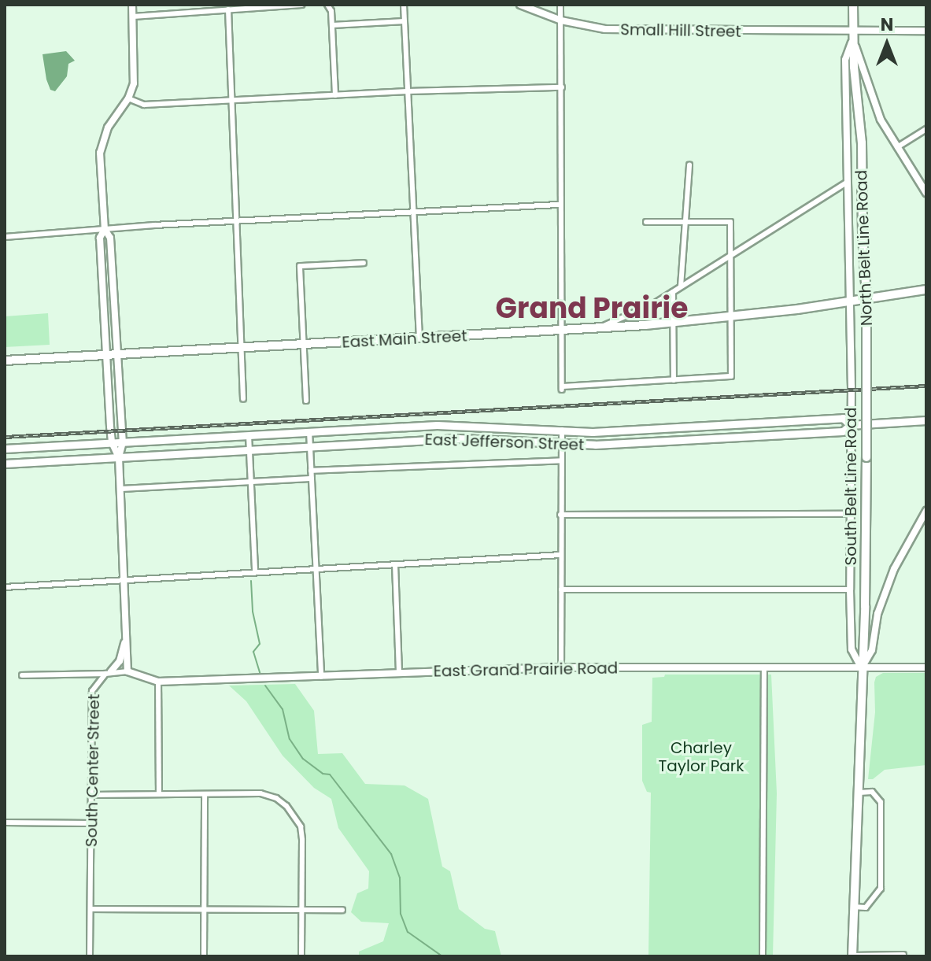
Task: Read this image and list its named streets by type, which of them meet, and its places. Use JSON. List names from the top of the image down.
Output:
{
  "streets": {
    "main road": [
      "North Belt Line Road",
      "East Main Street",
      "East Jefferson Street",
      "South Belt Line Road"
    ],
    "street": ["Small Hill Street", "East Grand Prairie Road", "South Center Street"]
  },
  "crossings": [
    ["Small Hill Street", "North Belt Line Road"],
    ["North Belt Line Road", "East Main Street"],
    ["North Belt Line Road", "South Belt Line Road"],
    ["East Main Street", "South Belt Line Road"],
    ["East Jefferson Street", "South Belt Line Road"],
    ["South Belt Line Road", "East Grand Prairie Road"]
  ],
  "districts": ["Grand Prairie"],
  "parks": ["Charley Taylor Park"],
  "north": "top"
}
